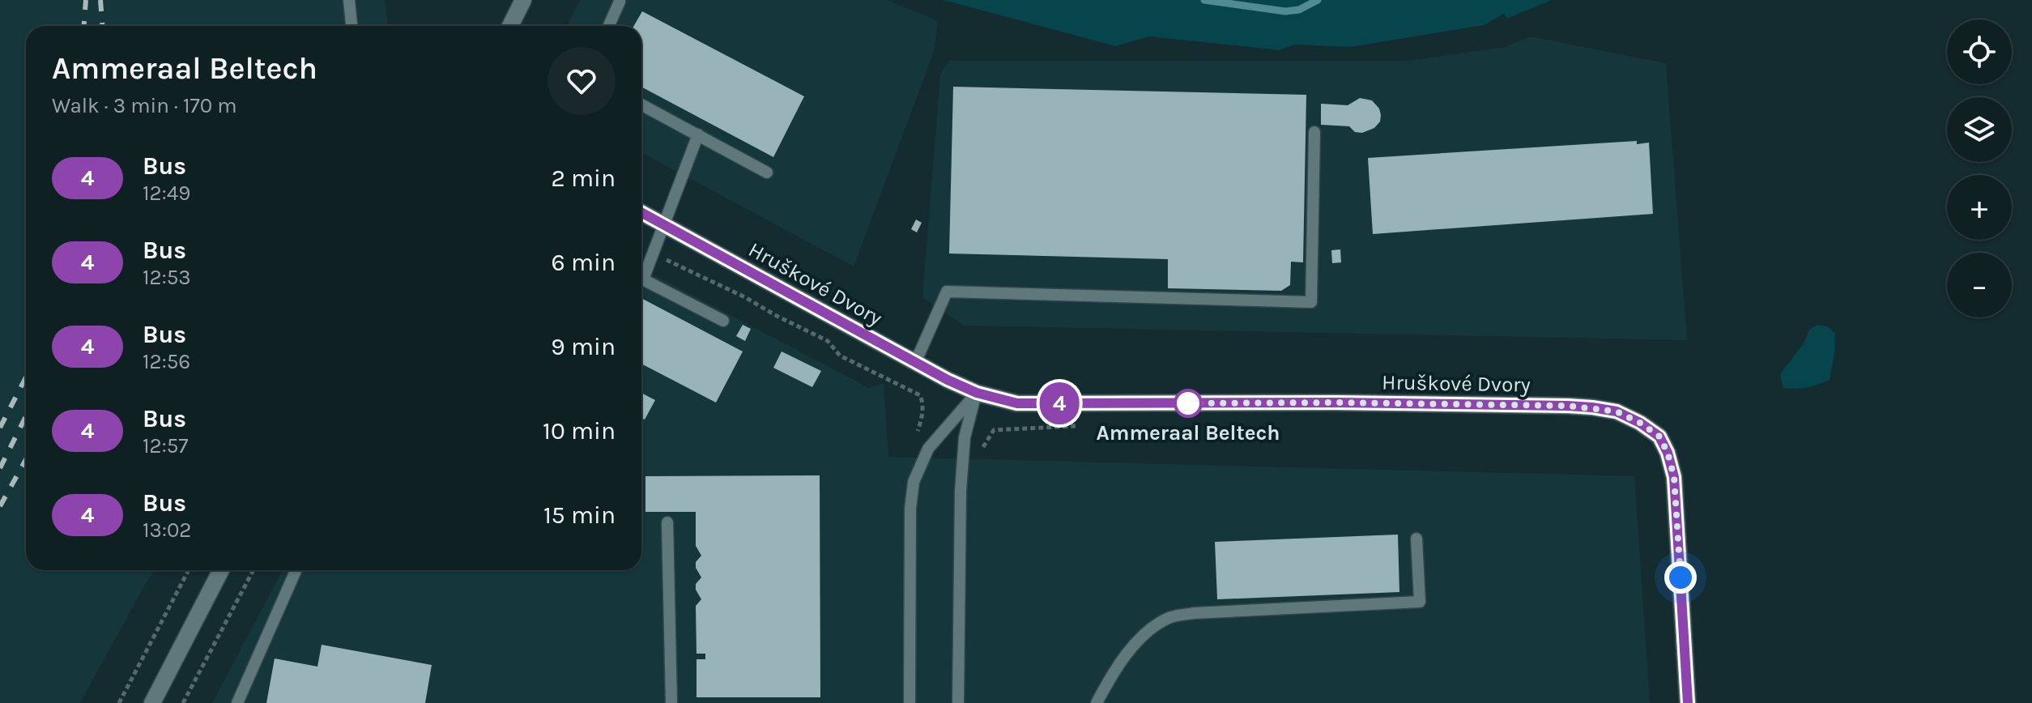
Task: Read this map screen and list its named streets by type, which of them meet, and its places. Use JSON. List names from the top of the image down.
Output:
{
  "streets": {
    "street": ["Hruškové Dvory"]
  },
  "places": ["Ammeraal Beltech"],
  "lines": ["bus line 4"],
  "page": {
    "on_map": "4",
    "map_buttons": ["+", "−"],
    "heading": ["Ammeraal Beltech", "Walk · 3 min · 170 m"],
    "list": [
      {
        "mark": "4",
        "name": "Bus",
        "note": "12:49",
        "value": "2 min"
      },
      {
        "mark": "4",
        "name": "Bus",
        "note": "12:53",
        "value": "6 min"
      },
      {
        "mark": "4",
        "name": "Bus",
        "note": "12:56",
        "value": "9 min"
      },
      {
        "mark": "4",
        "name": "Bus",
        "note": "12:57",
        "value": "10 min"
      },
      {
        "mark": "4",
        "name": "Bus",
        "note": "13:02",
        "value": "15 min"
      }
    ]
  }
}
